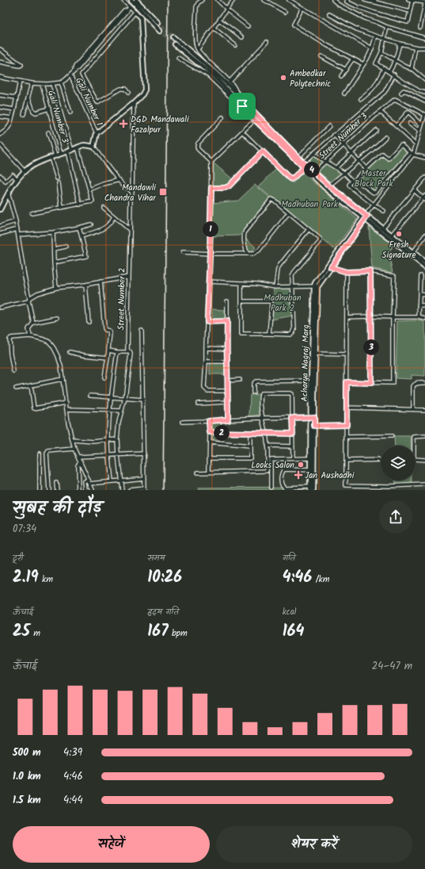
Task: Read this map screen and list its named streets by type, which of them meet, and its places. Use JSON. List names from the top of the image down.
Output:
{
  "streets": {
    "street": [
      "Gali Number 1",
      "Gali Number 3",
      "Street Number 3",
      "Street Number 2",
      "Acharya Nagraj Marg"
    ]
  },
  "parks": ["Master Block Park", "Madhuban Park", "Madhuban Park 2"],
  "places": {
    "other": ["Ambedkar Polytechnic", "Fresh Signature", "Looks Salon"],
    "health": ["DGD Mandawali Fazalpur", "Jan Aushadhi"],
    "transit": ["Mandawli Chandra Vihar"]
  },
  "page": {
    "pins": [
      "4",
      "1",
      "3",
      "2"
    ],
    "heading": ["सुबह की दौड़", "07:34"],
    "stats": [
      ["दूरी", "2.19 km"],
      ["समय", "10:26"],
      ["गति", "4:46 /km"],
      ["ऊँचाई", "25 m"],
      ["हृदय गति", "167 bpm"],
      ["kcal", "164"]
    ],
    "chart": ["ऊँचाई", "24–47 m"],
    "list": [
      {
        "name": "500 m",
        "note": "4:39"
      },
      {
        "name": "1.0 km",
        "note": "4:46"
      },
      {
        "name": "1.5 km",
        "note": "4:44"
      }
    ],
    "buttons": ["सहेजें", "शेयर करें"]
  }
}
